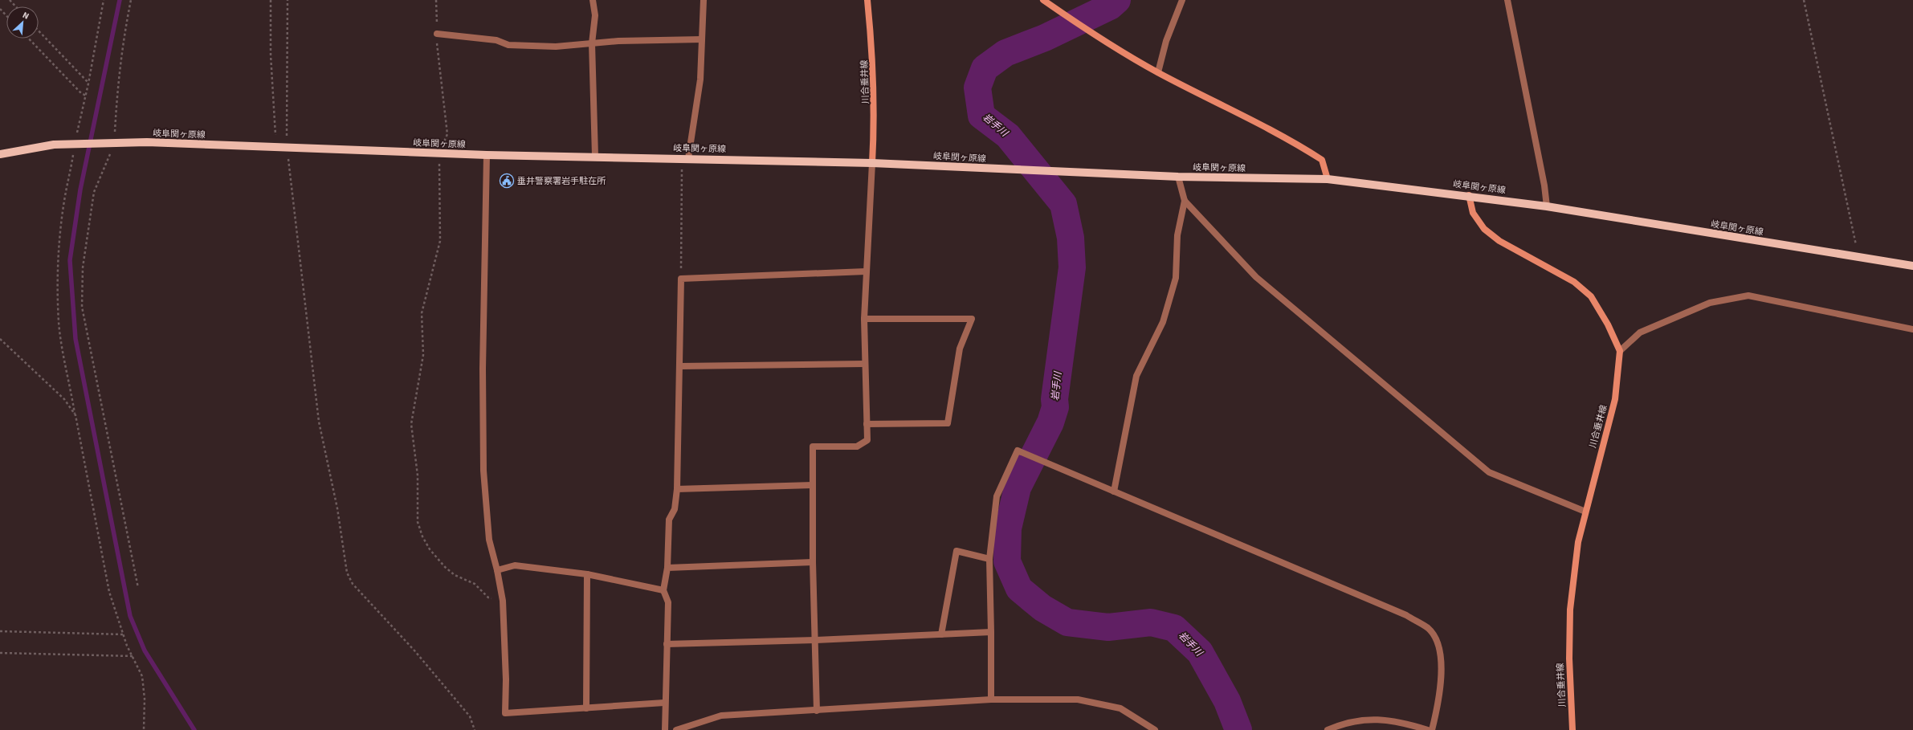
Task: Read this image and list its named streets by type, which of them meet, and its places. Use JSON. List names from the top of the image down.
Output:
{
  "streets": {
    "main road": ["川合垂井線", "岐阜関ヶ原線"]
  },
  "crossings": [
    ["川合垂井線", "岐阜関ヶ原線"]
  ],
  "water": ["岩手川"],
  "places": {
    "public building": ["垂井警察署岩手駐在所"]
  },
  "north": "top right"
}
